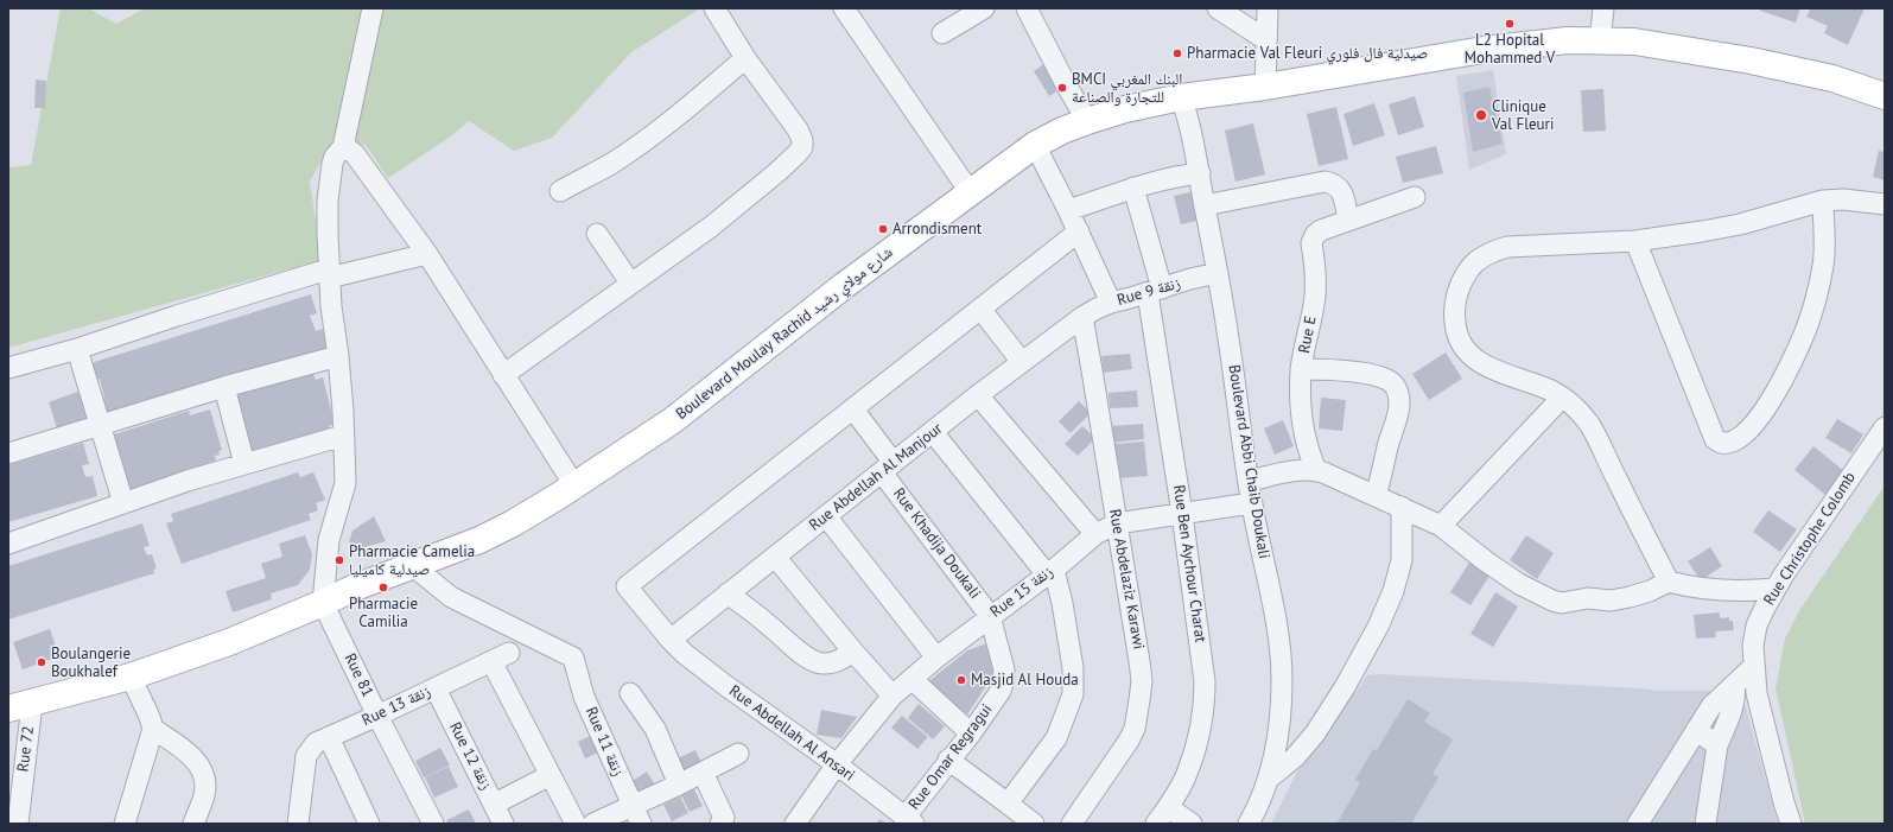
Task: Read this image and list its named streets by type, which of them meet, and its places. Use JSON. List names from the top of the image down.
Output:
{
  "streets": {
    "main road": ["Boulevard Moulay Rachid شارع مولاي رشيد"],
    "street": [
      "Rue 9 زنقة",
      "Rue E",
      "Boulevard Abbi Chaib Doukali",
      "Rue Abdellah Al Manjour",
      "Rue Christophe Colomb",
      "Rue Khadija Doukali",
      "Rue Ben Aychour Charat",
      "Rue Abdelaziz Karawi",
      "Rue 15 زنقة",
      "Rue 81",
      "Rue 13 زنقة",
      "Rue Abdellah Al Ansari",
      "Rue 11 زنقة",
      "Rue 72",
      "Rue 12 زنقة",
      "Rue Omar Regragui"
    ]
  },
  "crossings": [
    ["Rue 9 زنقة", "Boulevard Abbi Chaib Doukali"],
    ["Rue 9 زنقة", "Rue Abdellah Al Manjour"],
    ["Rue 9 زنقة", "Rue Ben Aychour Charat"],
    ["Rue 9 زنقة", "Rue Abdelaziz Karawi"],
    ["Boulevard Moulay Rachid شارع مولاي رشيد", "Boulevard Abbi Chaib Doukali"],
    ["Boulevard Moulay Rachid شارع مولاي رشيد", "Rue 81"],
    ["Boulevard Moulay Rachid شارع مولاي رشيد", "Rue 11 زنقة"],
    ["Boulevard Moulay Rachid شارع مولاي رشيد", "Rue 72"],
    ["Boulevard Abbi Chaib Doukali", "Rue 15 زنقة"],
    ["Rue Abdellah Al Manjour", "Rue Khadija Doukali"],
    ["Rue Abdellah Al Manjour", "Rue Abdelaziz Karawi"],
    ["Rue Abdellah Al Manjour", "Rue Abdellah Al Ansari"],
    ["Rue Khadija Doukali", "Rue 15 زنقة"],
    ["Rue Khadija Doukali", "Rue Abdellah Al Ansari"],
    ["Rue Khadija Doukali", "Rue Omar Regragui"],
    ["Rue Ben Aychour Charat", "Rue 15 زنقة"],
    ["Rue Abdelaziz Karawi", "Rue 15 زنقة"],
    ["Rue 15 زنقة", "Rue Abdellah Al Ansari"],
    ["Rue 15 زنقة", "Rue Omar Regragui"],
    ["Rue 81", "Rue 13 زنقة"],
    ["Rue 13 زنقة", "Rue 12 زنقة"],
    ["Rue Abdellah Al Ansari", "Rue Omar Regragui"]
  ],
  "places": [
    "L2 Hopital Mohammed V",
    "Pharmacie Val Fleuri صيدلية فال فلوري",
    "BMCI البنك المغربي للتجارة والصناعة",
    "Clinique Val Fleuri",
    "Arrondisment",
    "Pharmacie Camelia صيدلية كاميليا",
    "Pharmacie Camilia",
    "Boulangerie Boukhalef",
    "Masjid Al Houda"
  ]
}
